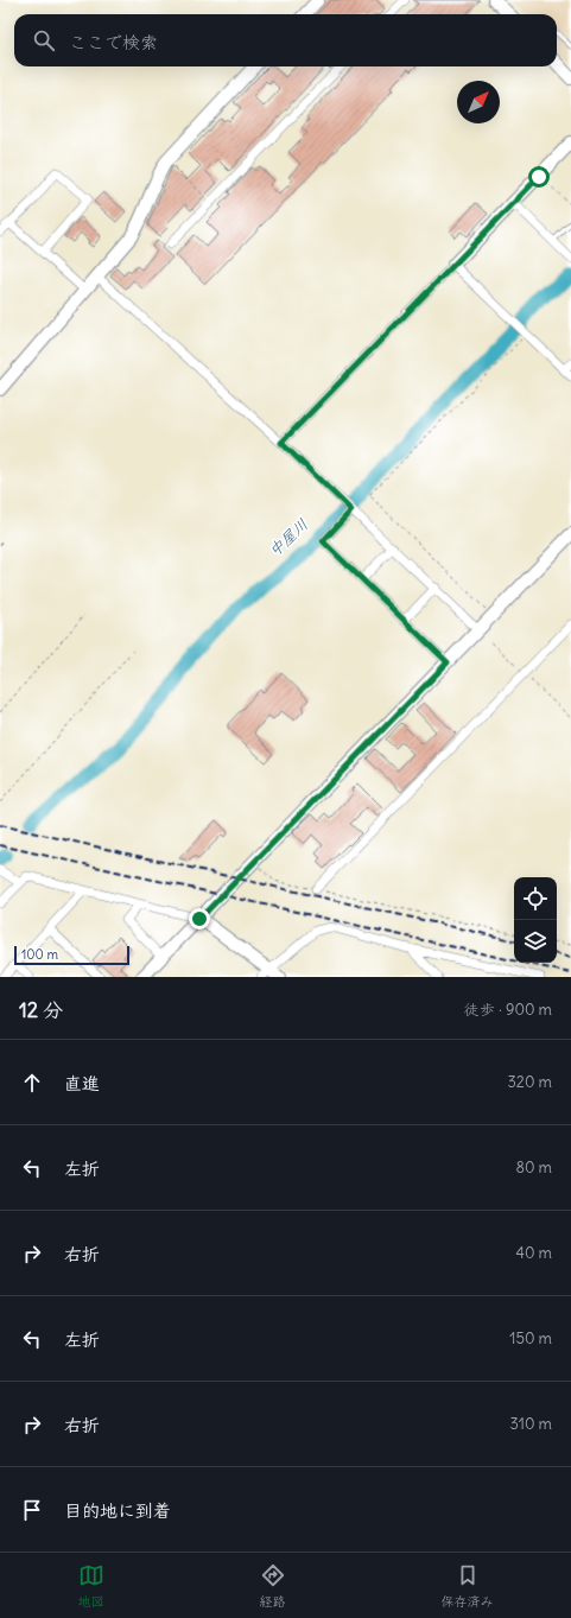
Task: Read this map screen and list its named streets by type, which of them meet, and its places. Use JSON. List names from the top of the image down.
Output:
{
  "water": ["中屋川"],
  "scale_bar": "100 m",
  "north": "top right",
  "page": {
    "search": "ここで検索",
    "scale": "100 m",
    "heading": ["12 分", "徒歩 · 900 m"],
    "list": [
      ["直進", "320 m"],
      ["左折", "80 m"],
      ["右折", "40 m"],
      ["左折", "150 m"],
      ["右折", "310 m"],
      "目的地に到着"
    ],
    "nav": ["地図", "経路", "保存済み"]
  }
}
